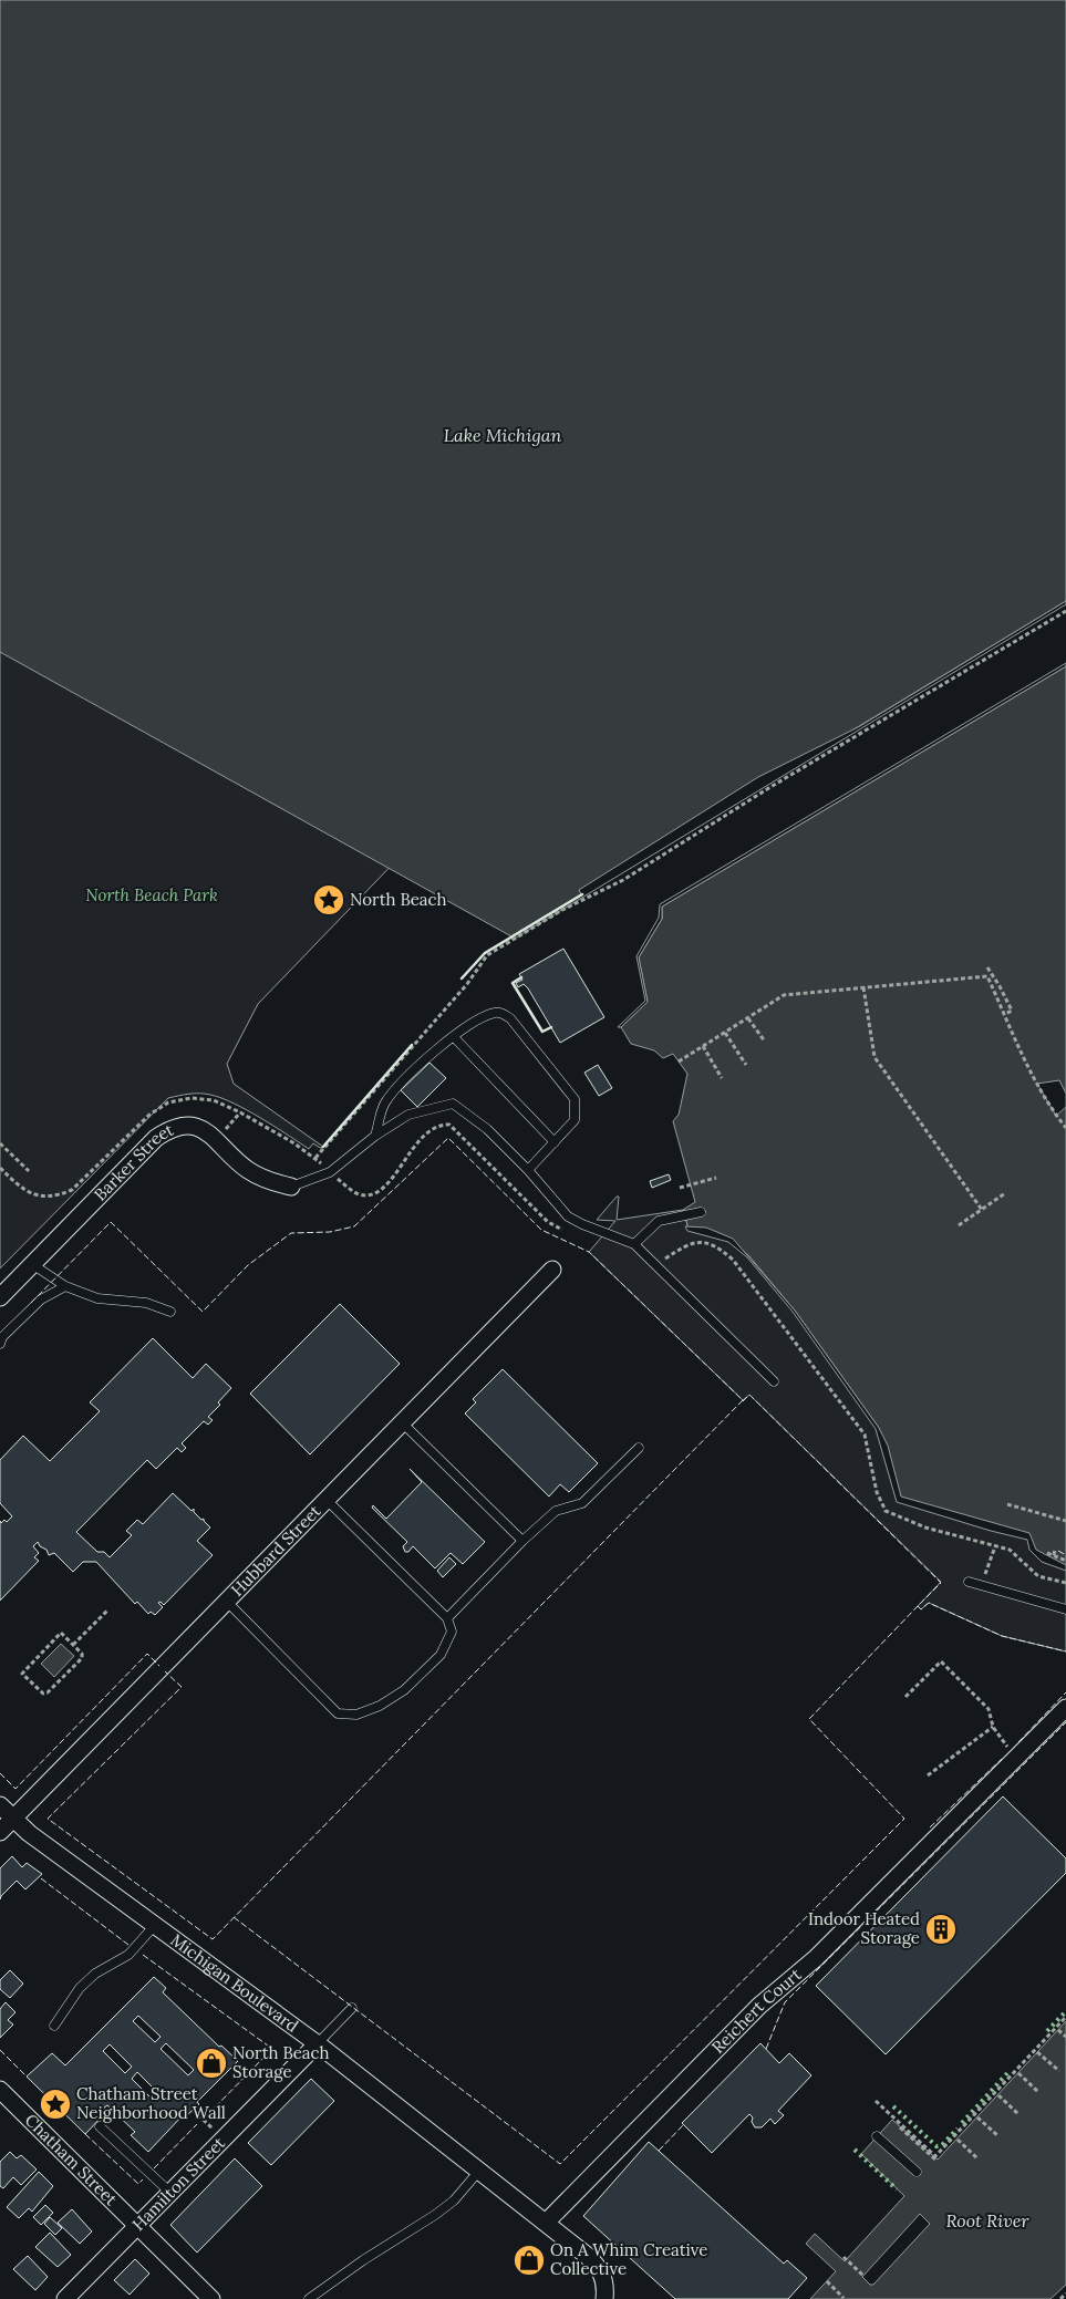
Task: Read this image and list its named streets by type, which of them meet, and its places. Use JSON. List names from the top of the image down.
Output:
{
  "streets": {
    "street": [
      "Barker Street",
      "Hubbard Street",
      "Michigan Boulevard",
      "Reichert Court",
      "Chatham Street",
      "Hamilton Street"
    ]
  },
  "crossings": [
    ["Hubbard Street", "Michigan Boulevard"],
    ["Michigan Boulevard", "Reichert Court"],
    ["Michigan Boulevard", "Hamilton Street"],
    ["Chatham Street", "Hamilton Street"]
  ],
  "water": ["Lake Michigan", "Root River"],
  "parks": ["North Beach Park"],
  "places": {
    "place": ["North Beach", "Chatham Street Neighborhood Wall"],
    "building": ["Indoor Heated Storage"],
    "shop": ["North Beach Storage", "On A Whim Creative Collective"]
  }
}
